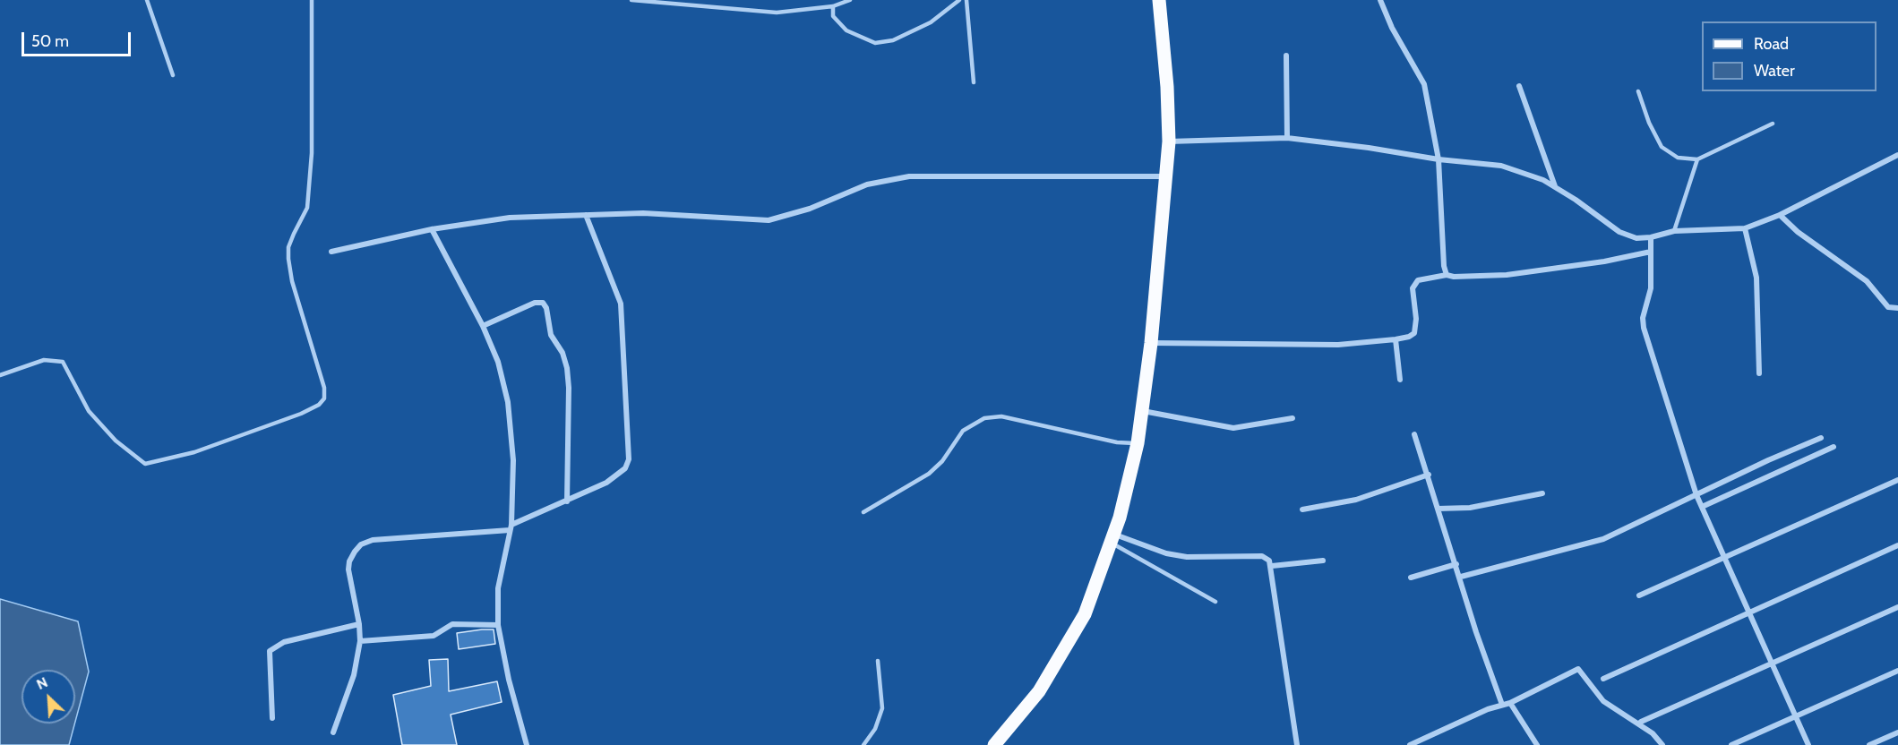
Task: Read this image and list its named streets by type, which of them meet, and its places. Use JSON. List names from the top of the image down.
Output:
{
  "legend": ["Road", "Water"],
  "scale_bar": "50 m",
  "north": "top left"
}
